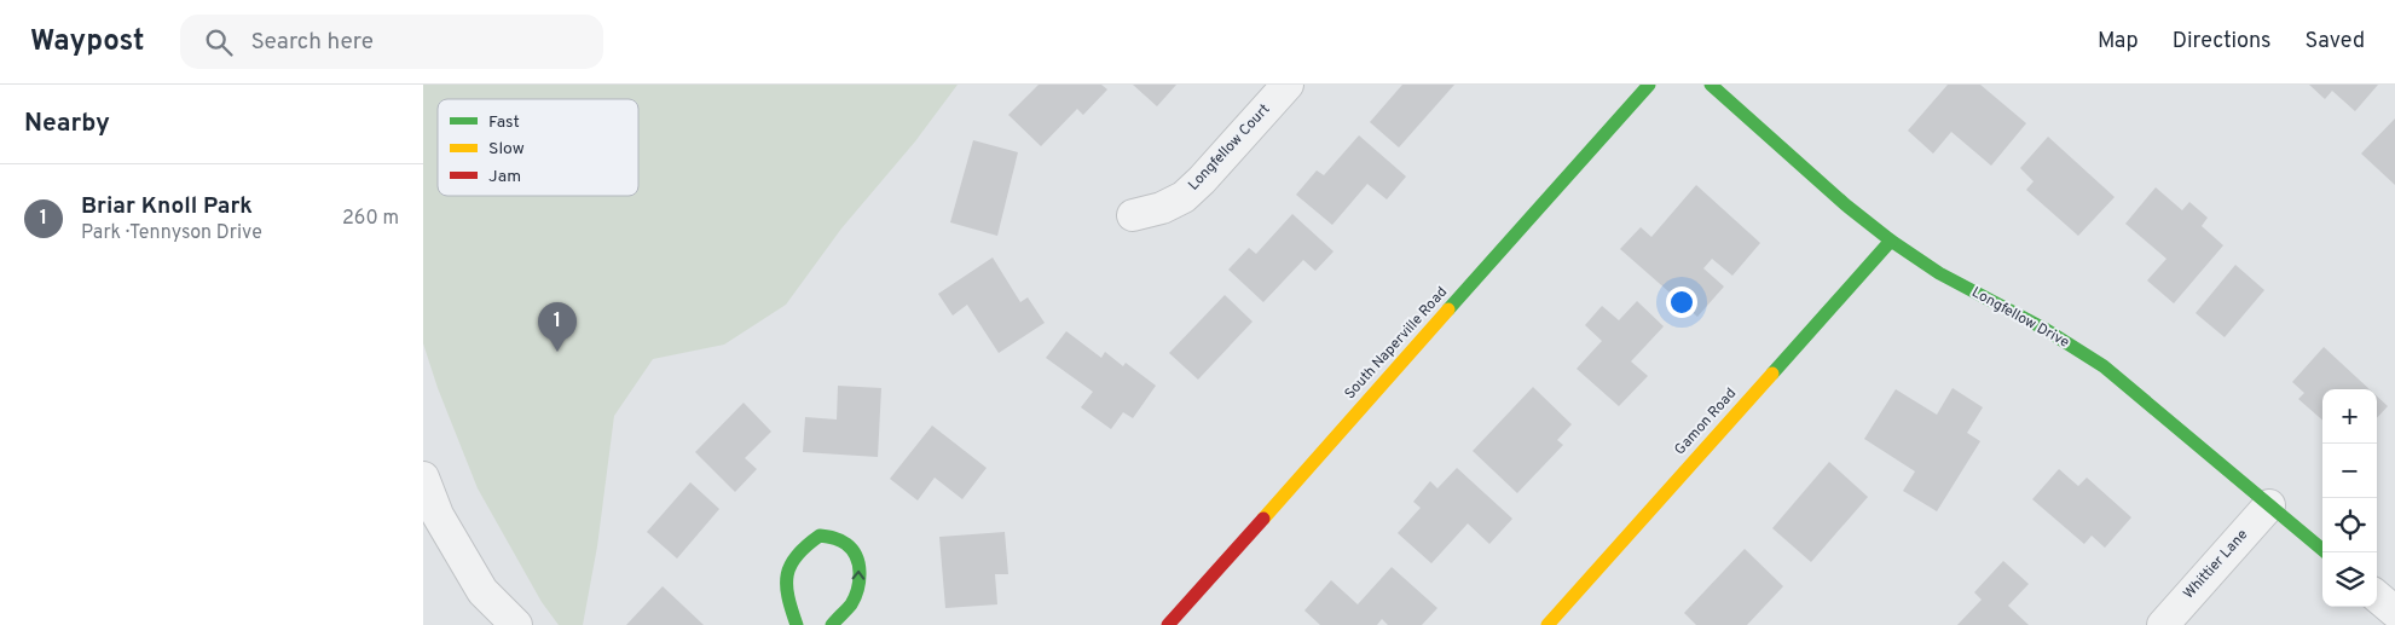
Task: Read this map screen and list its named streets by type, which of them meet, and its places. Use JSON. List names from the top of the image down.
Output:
{
  "streets": {
    "street": [
      "Longfellow Court",
      "Longfellow Drive",
      "South Naperville Road",
      "Gamon Road",
      "Whittier Lane"
    ]
  },
  "crossings": [
    ["Longfellow Drive", "Gamon Road"],
    ["Longfellow Drive", "Whittier Lane"]
  ],
  "legend": ["Fast", "Slow", "Jam"],
  "page": {
    "header": "Waypost",
    "search": "Search here",
    "nav": ["Map", "Directions", "Saved"],
    "heading": "Nearby",
    "list": [
      {
        "mark": "1",
        "name": "Briar Knoll Park",
        "note": "Park · Tennyson Drive",
        "value": "260 m"
      }
    ],
    "pins": "1",
    "map_buttons": ["+", "−"]
  }
}
